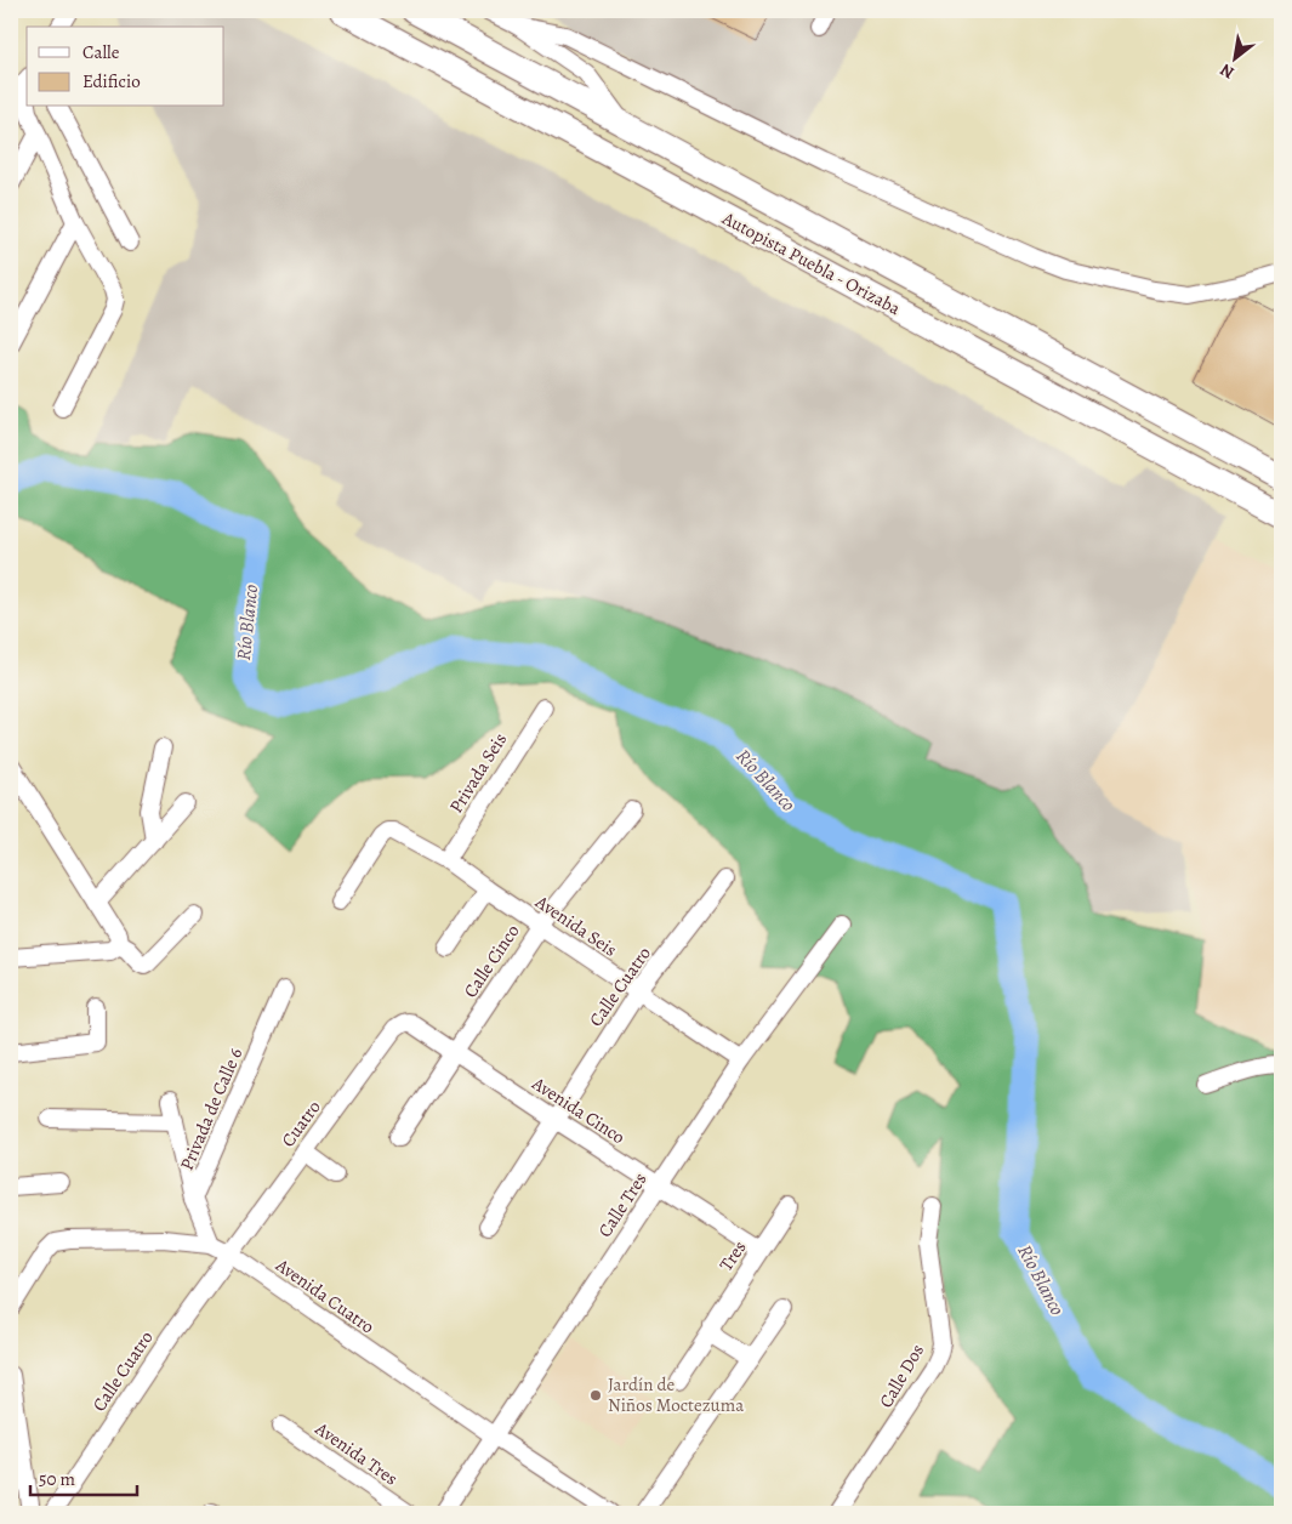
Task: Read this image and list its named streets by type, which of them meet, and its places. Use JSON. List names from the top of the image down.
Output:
{
  "streets": {
    "highway": ["Autopista Puebla - Orizaba"],
    "street": [
      "Privada Seis",
      "Avenida Seis",
      "Calle Cinco",
      "Calle Cuatro",
      "Privada de Calle 6",
      "Avenida Cinco",
      "Cuatro",
      "Calle Tres",
      "Tres",
      "Avenida Cuatro",
      "Calle Dos",
      "Avenida Tres"
    ]
  },
  "crossings": [
    ["Privada Seis", "Avenida Seis"],
    ["Avenida Seis", "Calle Cinco"],
    ["Avenida Seis", "Calle Cuatro"],
    ["Avenida Seis", "Calle Tres"],
    ["Calle Cinco", "Avenida Cinco"],
    ["Calle Cuatro", "Avenida Cinco"],
    ["Calle Cuatro", "Cuatro"],
    ["Calle Cuatro", "Avenida Cuatro"],
    ["Privada de Calle 6", "Avenida Cuatro"],
    ["Avenida Cinco", "Cuatro"],
    ["Avenida Cinco", "Calle Tres"],
    ["Avenida Cinco", "Tres"],
    ["Cuatro", "Avenida Cuatro"],
    ["Calle Tres", "Avenida Cuatro"]
  ],
  "water": ["Río Blanco"],
  "places": ["Jardín de Niños Moctezuma"],
  "legend": ["Calle", "Edificio"],
  "scale_bar": "50 m",
  "north": "bottom left"
}
